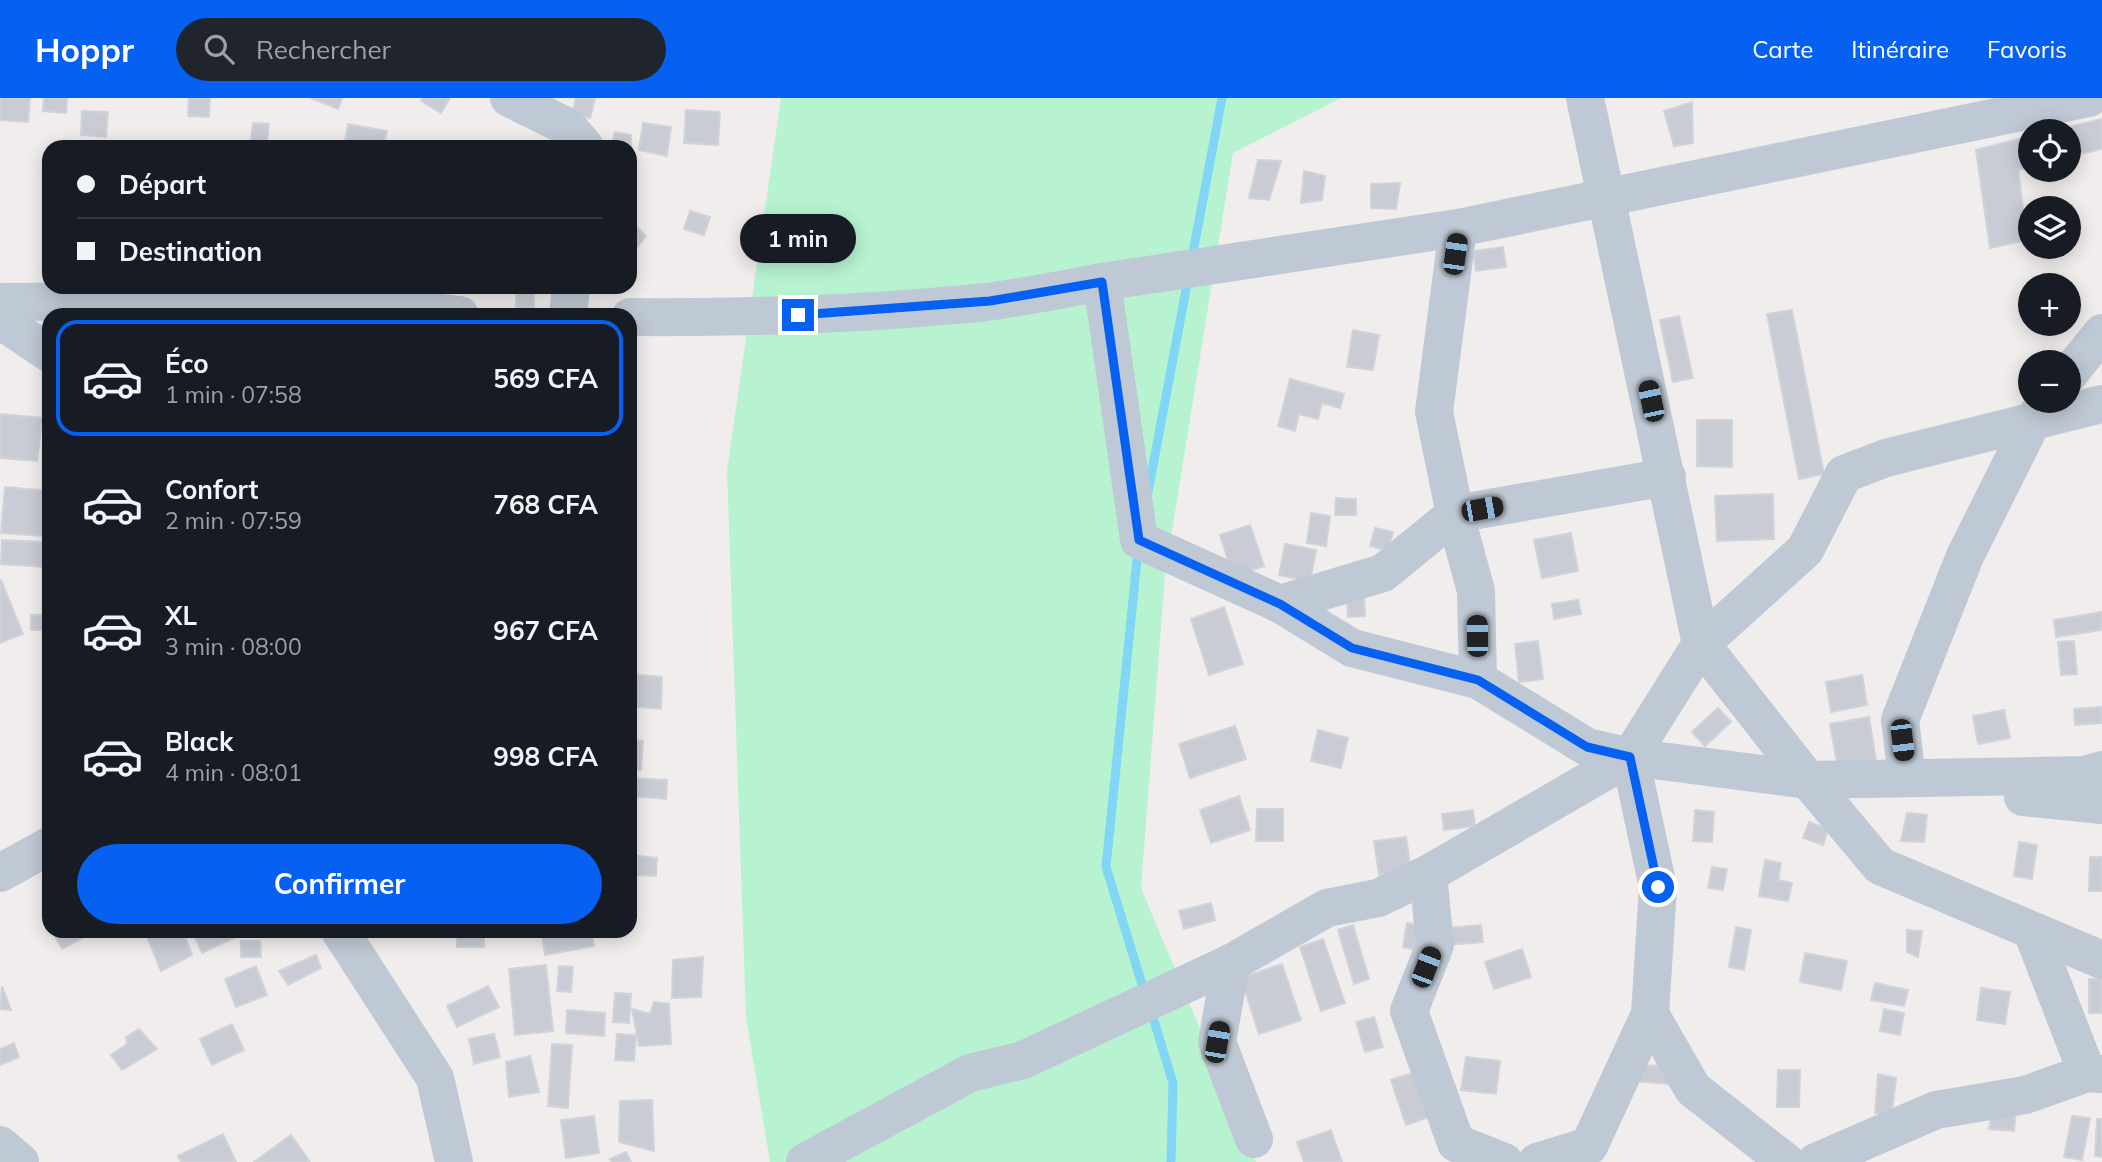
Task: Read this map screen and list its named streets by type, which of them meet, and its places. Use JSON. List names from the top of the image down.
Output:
{
  "page": {
    "header": "Hoppr",
    "search": "Rechercher",
    "nav": ["Carte", "Itinéraire", "Favoris"],
    "map_buttons": ["+", "−"],
    "banner": ["Départ", "Destination"],
    "bubble": "1 min",
    "list": [
      {
        "name": "Éco",
        "note": "1 min · 07:58",
        "value": "569 CFA"
      },
      {
        "name": "Confort",
        "note": "2 min · 07:59",
        "value": "768 CFA"
      },
      {
        "name": "XL",
        "note": "3 min · 08:00",
        "value": "967 CFA"
      },
      {
        "name": "Black",
        "note": "4 min · 08:01",
        "value": "998 CFA"
      }
    ],
    "buttons": "Confirmer"
  }
}
